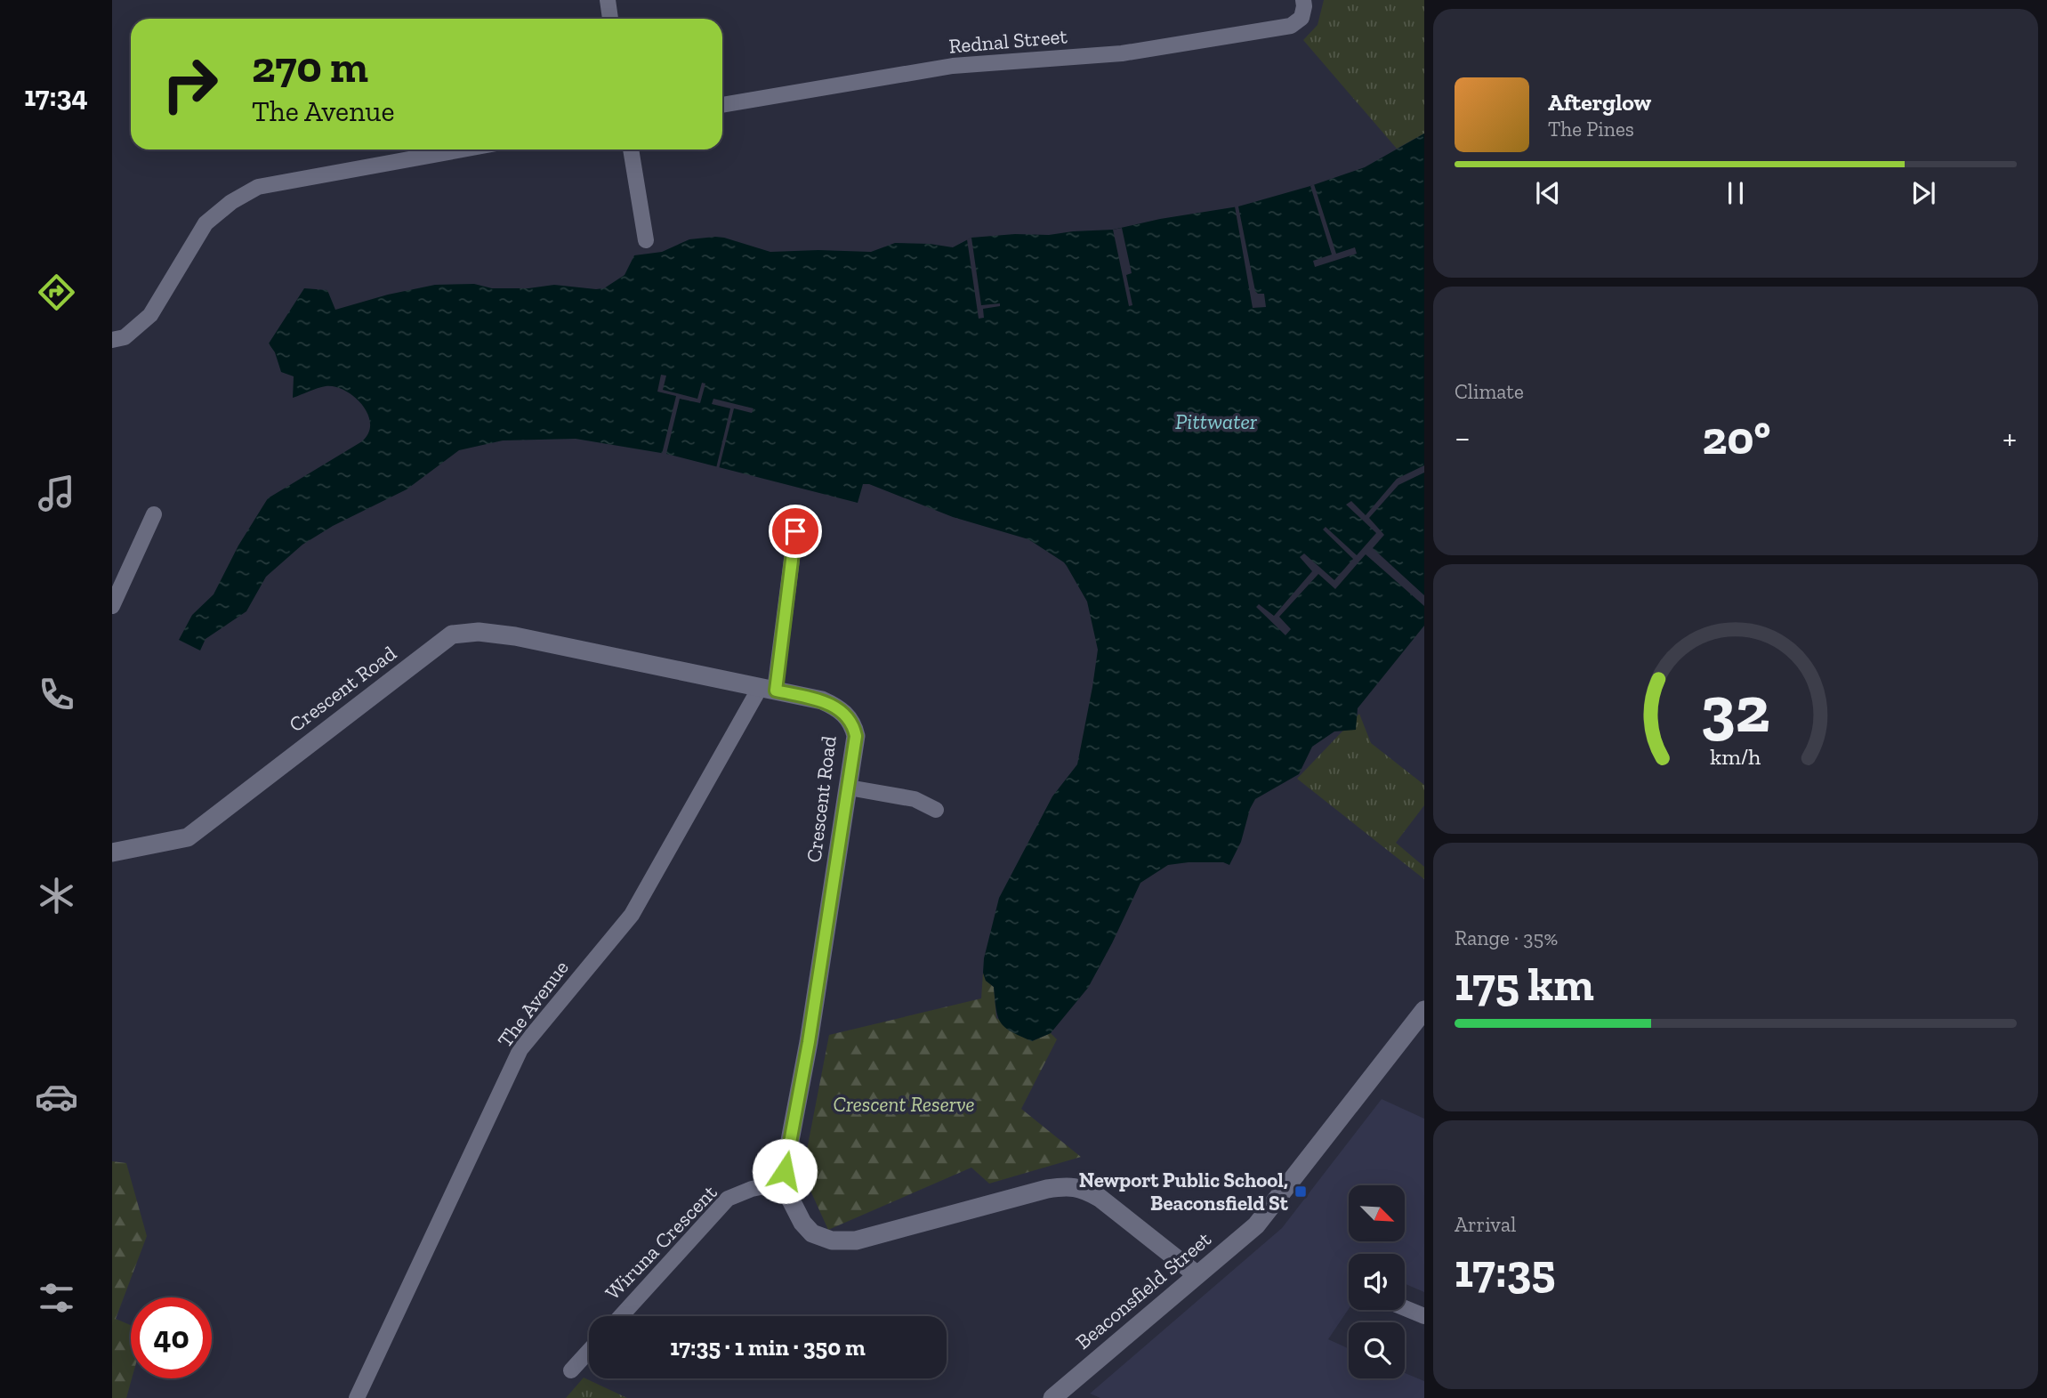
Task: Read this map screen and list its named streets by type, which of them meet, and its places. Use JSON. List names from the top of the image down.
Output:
{
  "streets": {
    "street": [
      "Rednal Street",
      "Crescent Road",
      "The Avenue",
      "Wiruna Crescent",
      "Beaconsfield Street"
    ]
  },
  "crossings": [
    ["Crescent Road", "The Avenue"],
    ["Crescent Road", "Wiruna Crescent"]
  ],
  "water": ["Pittwater"],
  "parks": ["Crescent Reserve"],
  "places": {
    "transit": ["Newport Public School, Beaconsfield St"]
  },
  "north": "bottom right",
  "page": {
    "tabs": "17:34",
    "turn": ["270 m", "The Avenue"],
    "song": ["Afterglow", "The Pines"],
    "tile": [
      "Climate",
      ["Range · 35%", "175 km"],
      ["Arrival", "17:35"]
    ],
    "heat": ["−", "20°", "+"],
    "limit": "40",
    "trip": "17:35 · 1 min · 350 m",
    "gauge": ["32", "km/h"]
  }
}
